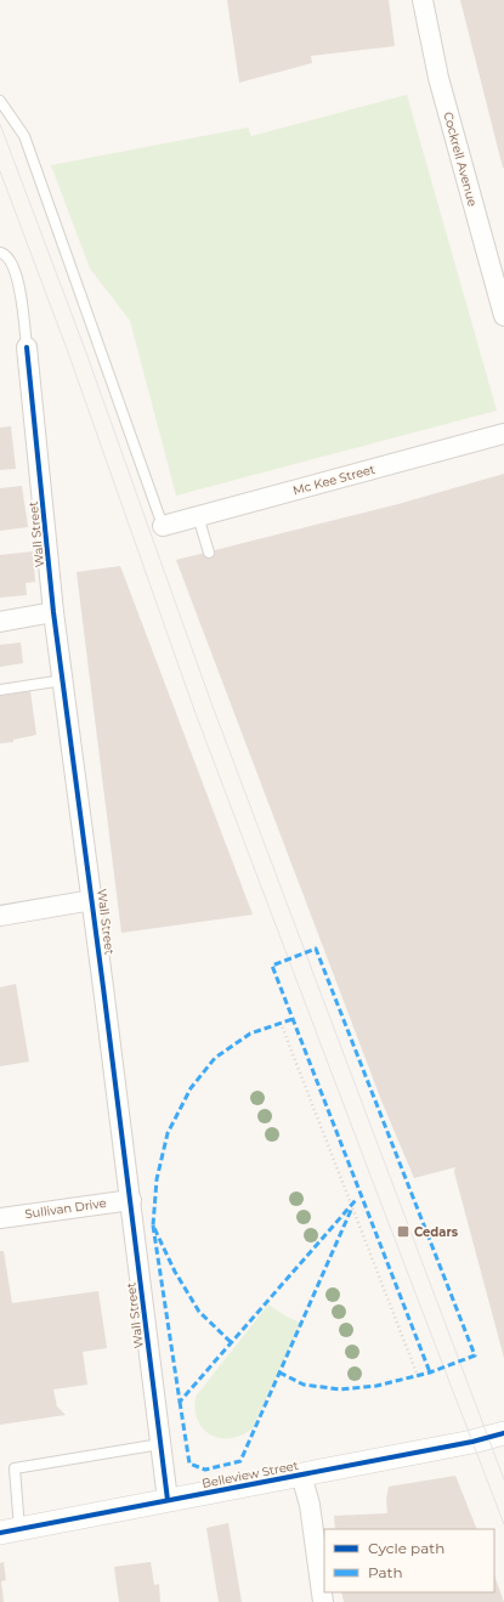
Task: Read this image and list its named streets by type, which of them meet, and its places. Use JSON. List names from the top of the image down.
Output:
{
  "streets": {
    "street": [
      "Cockrell Avenue",
      "Mc Kee Street",
      "Wall Street",
      "Sullivan Drive",
      "Belleview Street"
    ]
  },
  "crossings": [
    ["Wall Street", "Sullivan Drive"],
    ["Wall Street", "Belleview Street"]
  ],
  "places": {
    "transit": ["Cedars"]
  },
  "legend": ["Cycle path", "Path"]
}
